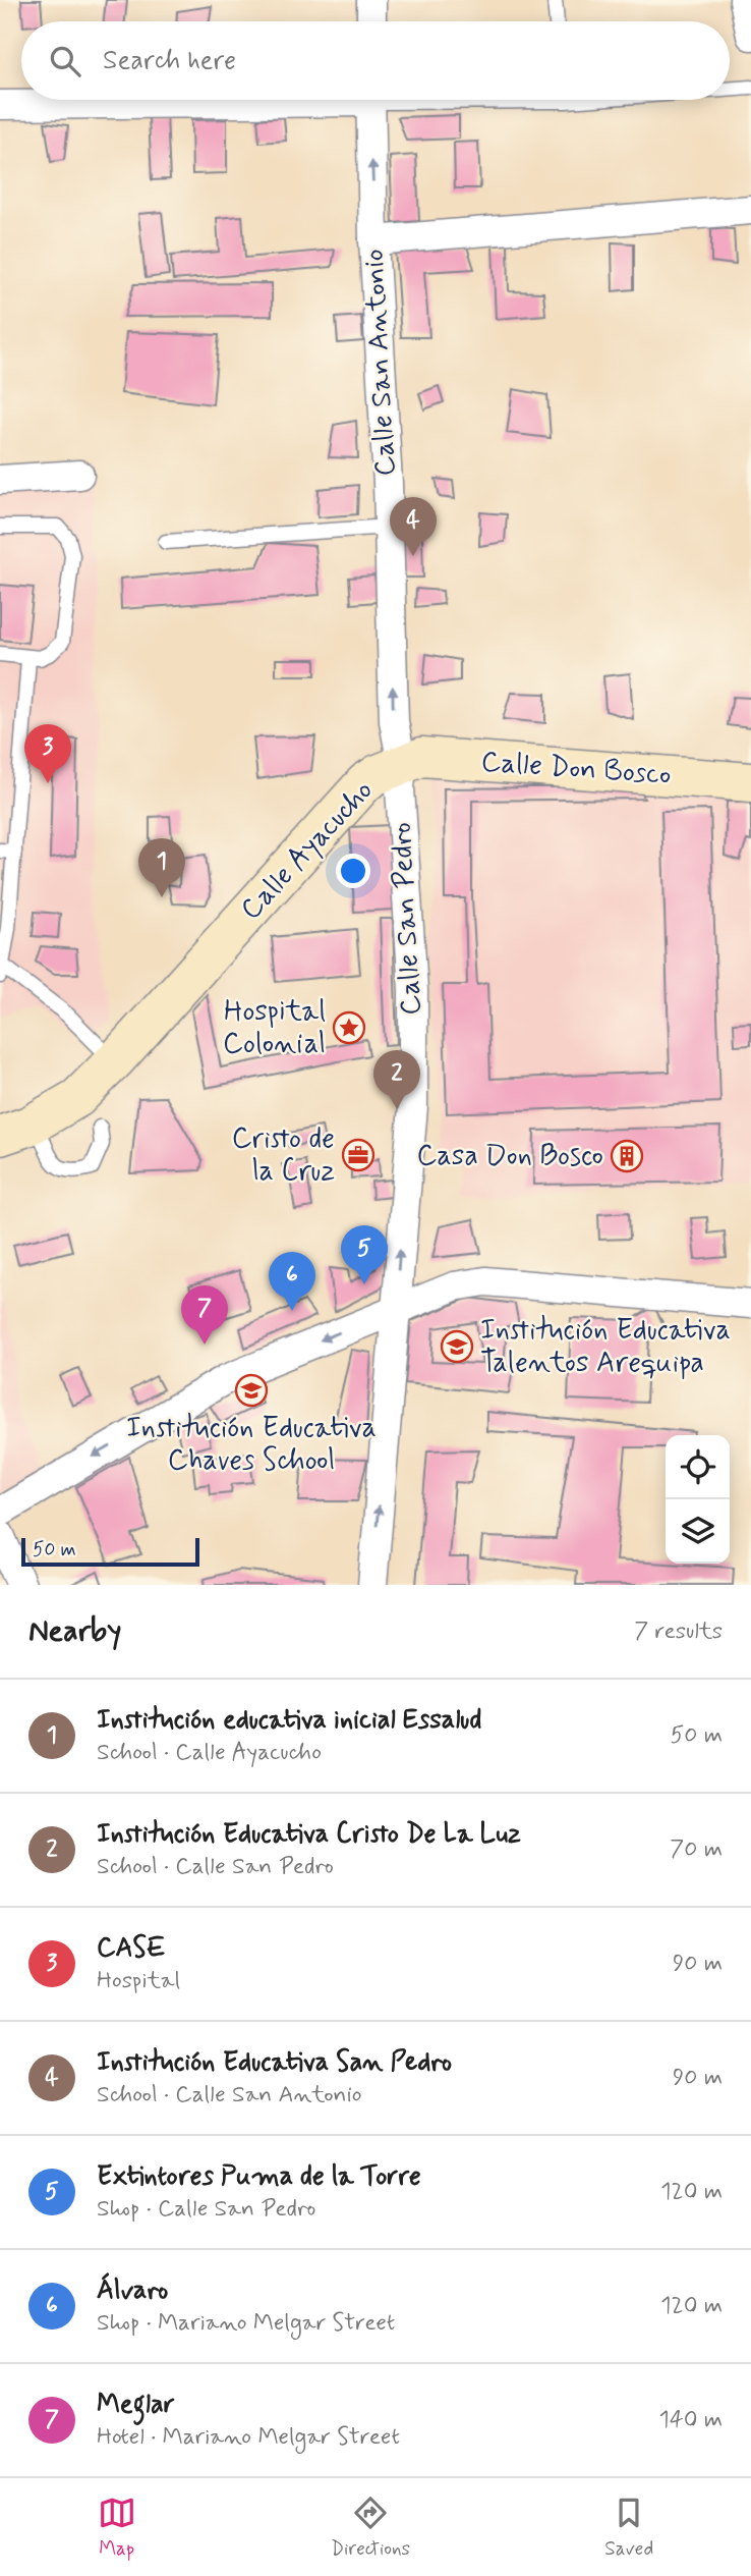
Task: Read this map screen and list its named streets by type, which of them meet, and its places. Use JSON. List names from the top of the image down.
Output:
{
  "streets": {
    "street": [
      "Calle San Antonio",
      "Calle Don Bosco",
      "Calle Ayacucho",
      "Calle San Pedro"
    ]
  },
  "crossings": [
    ["Calle San Antonio", "Calle Don Bosco"],
    ["Calle San Antonio", "Calle Ayacucho"],
    ["Calle San Antonio", "Calle San Pedro"],
    ["Calle Don Bosco", "Calle Ayacucho"],
    ["Calle Don Bosco", "Calle San Pedro"],
    ["Calle Ayacucho", "Calle San Pedro"]
  ],
  "one_way": ["Calle San Antonio", "Calle San Pedro"],
  "places": {
    "place": ["Hospital Colonial"],
    "office": ["Cristo de la Cruz"],
    "building": ["Casa Don Bosco"],
    "school or university": ["Institución Educativa Talentos Arequipa", "Institución Educativa Chaves School"]
  },
  "scale_bar": "50 m",
  "page": {
    "search": "Search here",
    "pins": [
      "4",
      "3",
      "1",
      "2",
      "5",
      "6",
      "7"
    ],
    "scale": "50 m",
    "heading": ["Nearby", "7 results"],
    "list": [
      {
        "mark": "1",
        "name": "Institución educativa inicial Essalud",
        "note": "School · Calle Ayacucho",
        "value": "50 m"
      },
      {
        "mark": "2",
        "name": "Institución Educativa Cristo De La Luz",
        "note": "School · Calle San Pedro",
        "value": "70 m"
      },
      {
        "mark": "3",
        "name": "CASE",
        "note": "Hospital",
        "value": "90 m"
      },
      {
        "mark": "4",
        "name": "Institución Educativa San Pedro",
        "note": "School · Calle San Antonio",
        "value": "90 m"
      },
      {
        "mark": "5",
        "name": "Extintores Puma de la Torre",
        "note": "Shop · Calle San Pedro",
        "value": "120 m"
      },
      {
        "mark": "6",
        "name": "Álvaro",
        "note": "Shop · Mariano Melgar Street",
        "value": "120 m"
      },
      {
        "mark": "7",
        "name": "Meglar",
        "note": "Hotel · Mariano Melgar Street",
        "value": "140 m"
      }
    ],
    "nav": ["Map", "Directions", "Saved"]
  }
}
